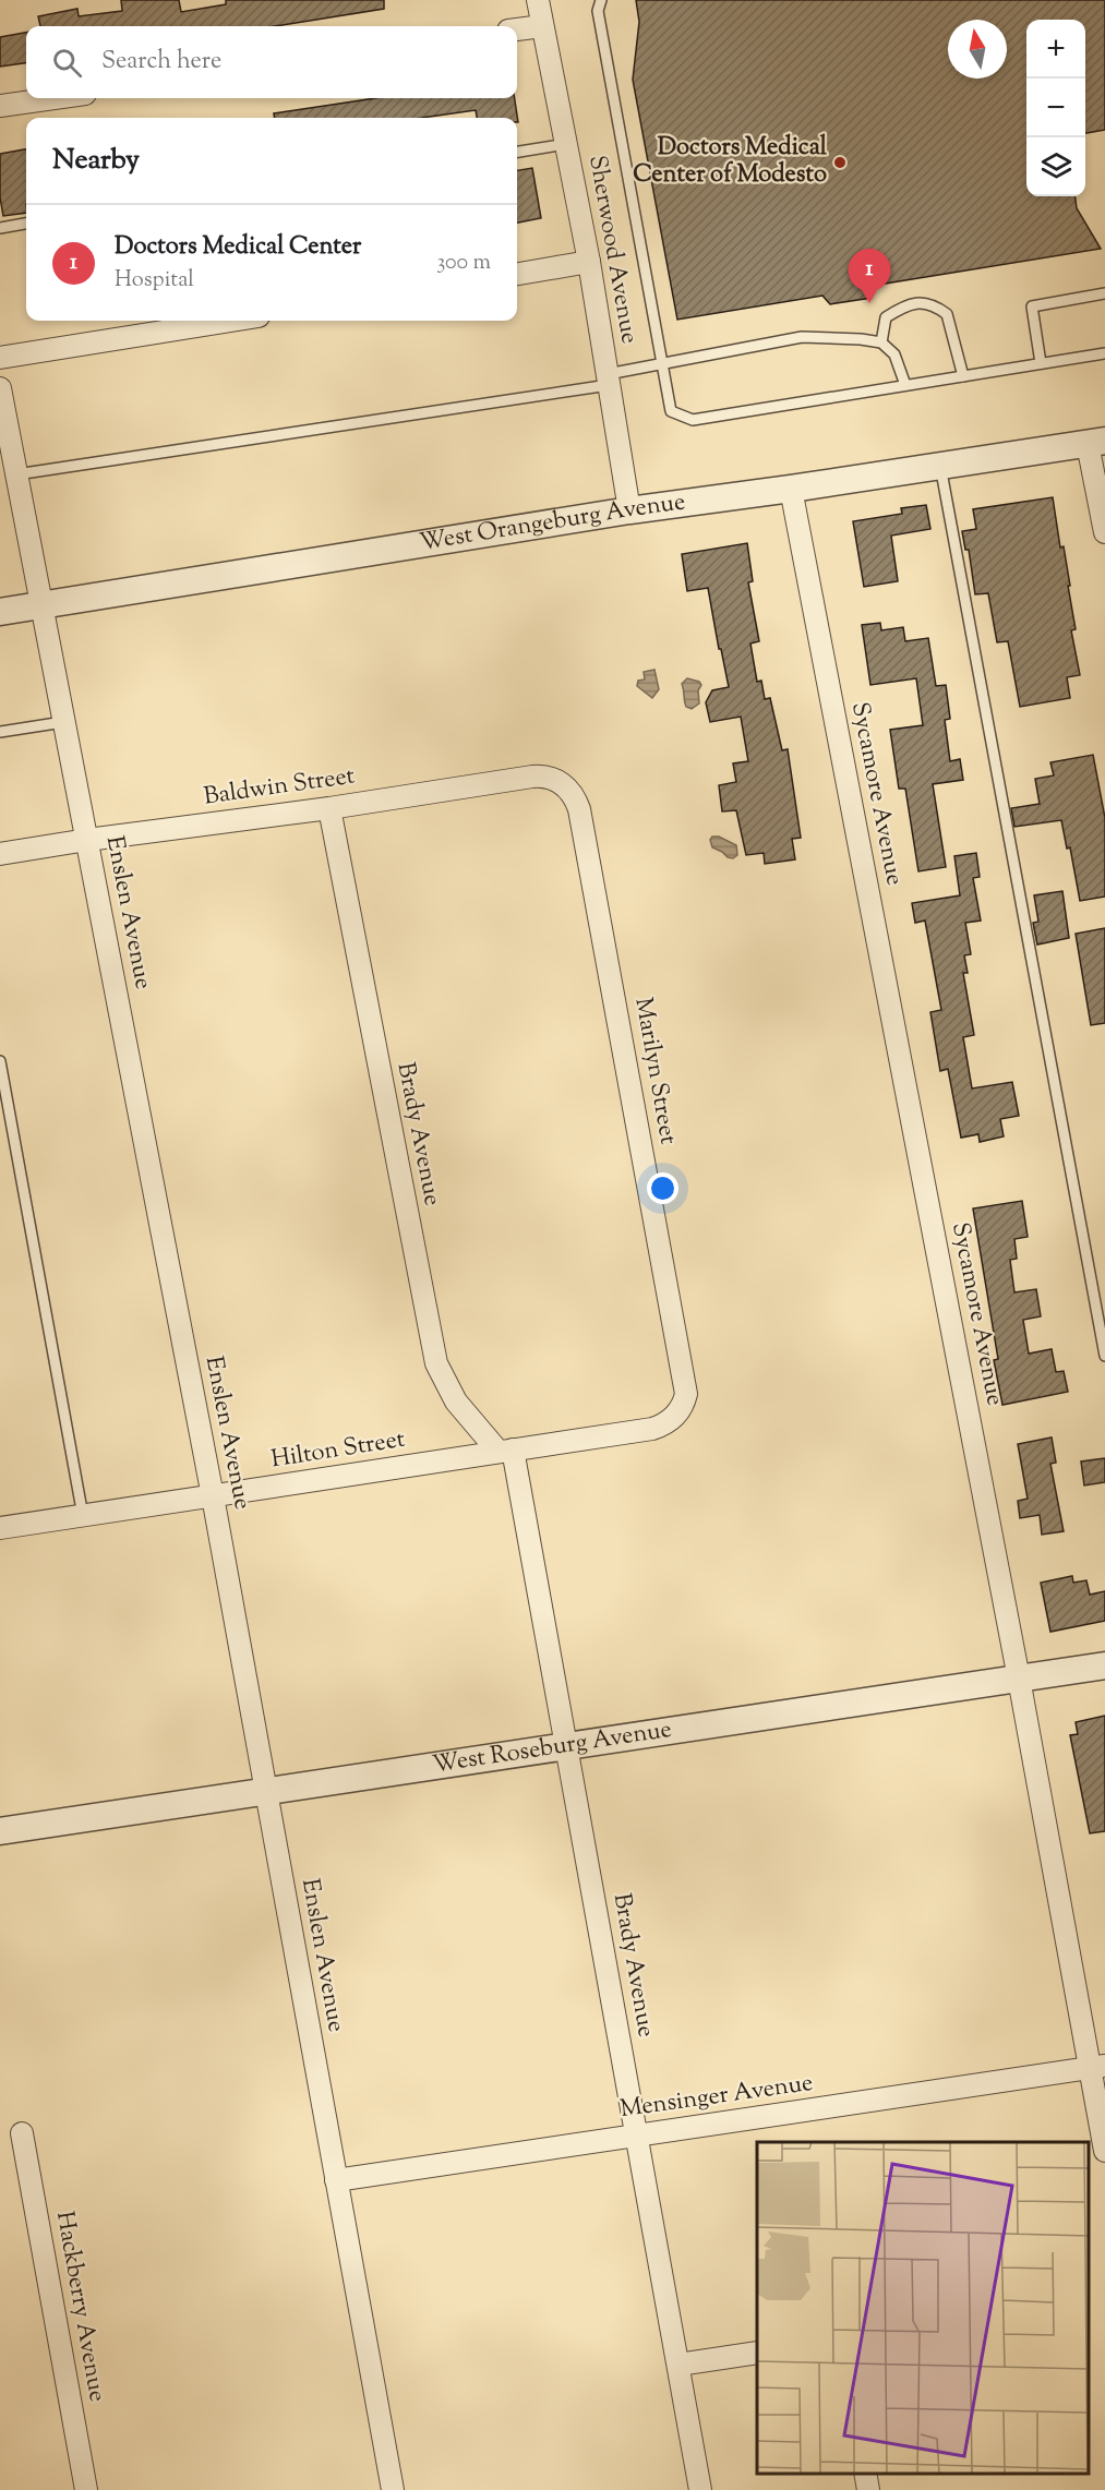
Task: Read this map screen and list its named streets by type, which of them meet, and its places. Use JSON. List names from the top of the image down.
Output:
{
  "streets": {
    "street": [
      "Sherwood Avenue",
      "West Orangeburg Avenue",
      "Baldwin Street",
      "Sycamore Avenue",
      "Enslen Avenue",
      "Marilyn Street",
      "Brady Avenue",
      "Hilton Street",
      "West Roseburg Avenue",
      "Mensinger Avenue",
      "Hackberry Avenue"
    ]
  },
  "crossings": [
    ["Sherwood Avenue", "West Orangeburg Avenue"],
    ["West Orangeburg Avenue", "Sycamore Avenue"],
    ["West Orangeburg Avenue", "Enslen Avenue"],
    ["Baldwin Street", "Enslen Avenue"],
    ["Baldwin Street", "Marilyn Street"],
    ["Baldwin Street", "Brady Avenue"],
    ["Sycamore Avenue", "West Roseburg Avenue"],
    ["Sycamore Avenue", "Mensinger Avenue"],
    ["Enslen Avenue", "Hilton Street"],
    ["Enslen Avenue", "West Roseburg Avenue"],
    ["Enslen Avenue", "Mensinger Avenue"],
    ["Marilyn Street", "Hilton Street"],
    ["Brady Avenue", "Hilton Street"],
    ["Brady Avenue", "West Roseburg Avenue"],
    ["Brady Avenue", "Mensinger Avenue"]
  ],
  "places": ["Doctors Medical Center of Modesto"],
  "north": "top",
  "page": {
    "map_buttons": ["+", "−"],
    "search": "Search here",
    "heading": "Nearby",
    "list": [
      {
        "mark": "1",
        "name": "Doctors Medical Center",
        "note": "Hospital",
        "value": "300 m"
      }
    ],
    "pins": "1"
  }
}
